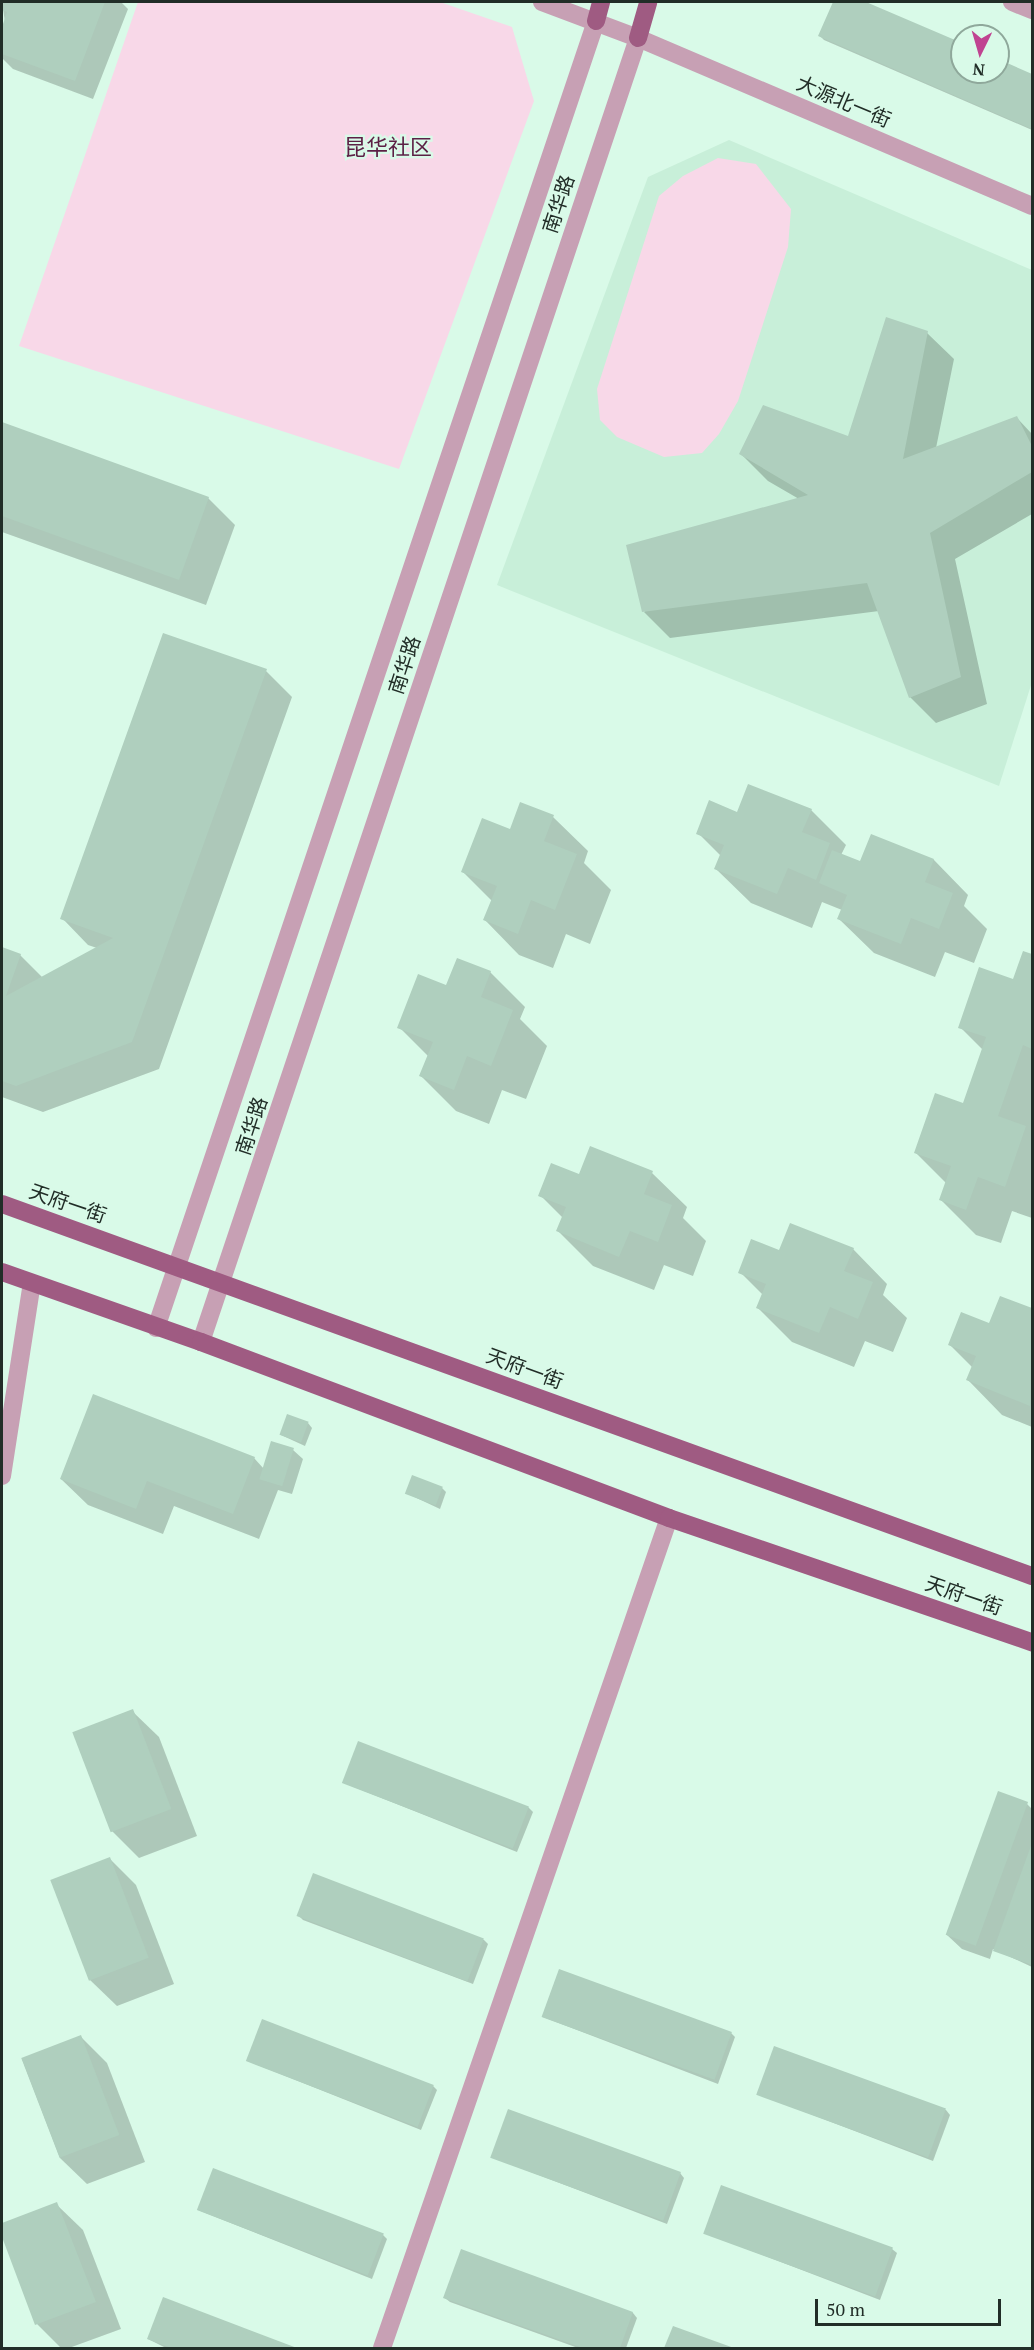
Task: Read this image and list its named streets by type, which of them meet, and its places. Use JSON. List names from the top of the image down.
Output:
{
  "streets": {
    "main road": ["南华路", "天府一街"],
    "street": ["大源北一街"]
  },
  "crossings": [
    ["大源北一街", "南华路"],
    ["南华路", "天府一街"]
  ],
  "districts": ["昆华社区"],
  "scale_bar": "50 m",
  "north": "bottom"
}
